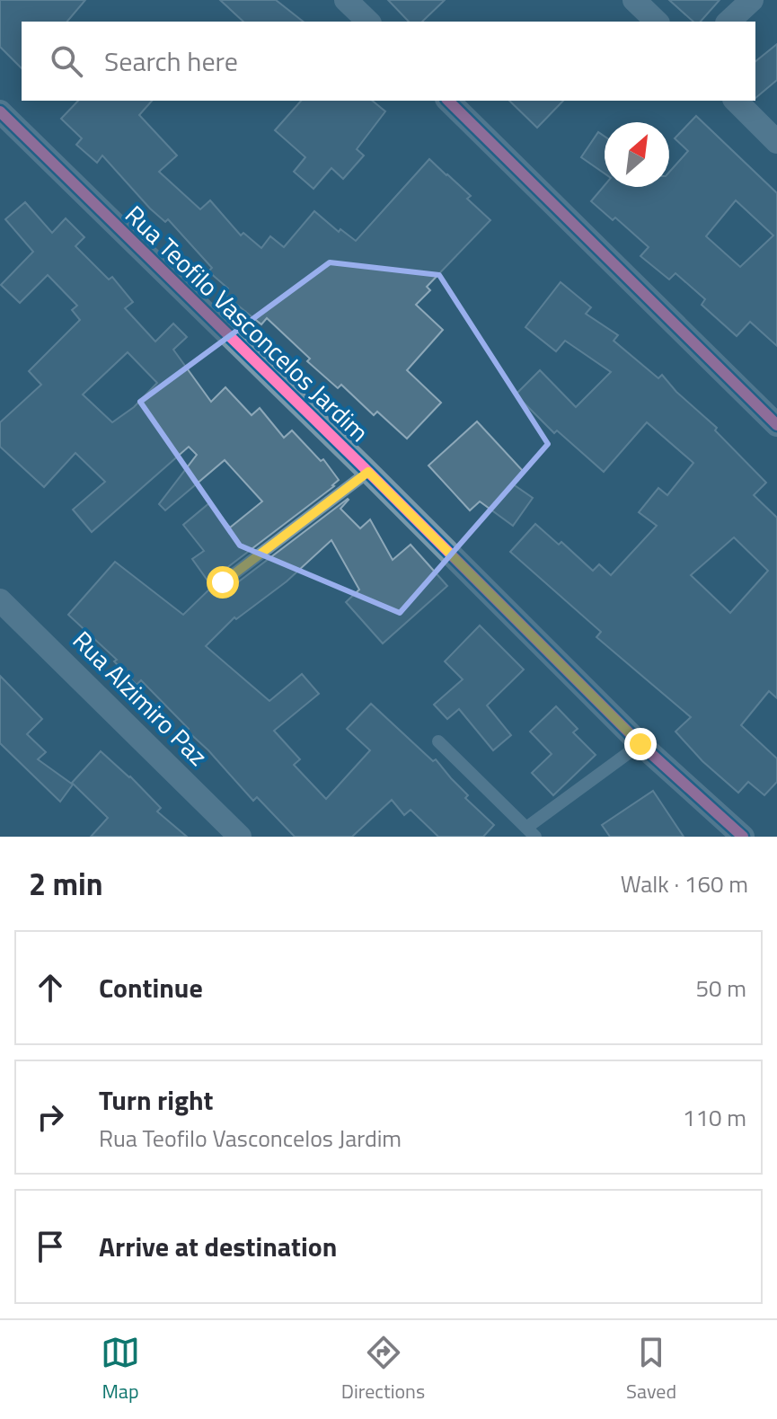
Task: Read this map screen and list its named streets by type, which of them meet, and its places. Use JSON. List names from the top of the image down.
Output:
{
  "streets": {
    "street": ["Rua Teofilo Vasconcelos Jardim", "Rua Alzimiro Paz"]
  },
  "north": "top right",
  "page": {
    "search": "Search here",
    "heading": ["2 min", "Walk · 160 m"],
    "list": [
      ["Continue", "50 m"],
      ["Turn right", "Rua Teofilo Vasconcelos Jardim", "110 m"],
      "Arrive at destination"
    ],
    "nav": ["Map", "Directions", "Saved"]
  }
}
